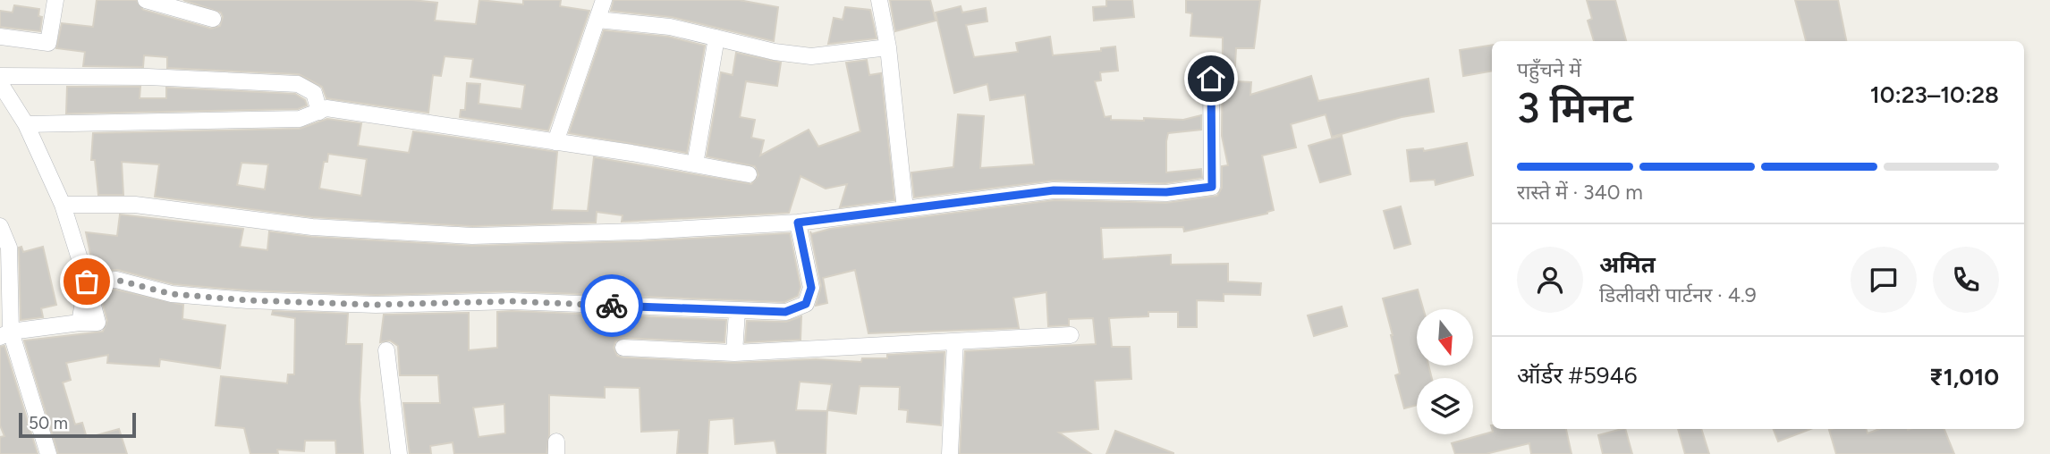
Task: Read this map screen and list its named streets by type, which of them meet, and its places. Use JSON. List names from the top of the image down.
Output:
{
  "scale_bar": "50 m",
  "north": "bottom",
  "page": {
    "heading": ["3 मिनट", "पहुँचने में", "10:23–10:28"],
    "panel": [
      "अमित",
      "डिलीवरी पार्टनर · 4.9",
      "ऑर्डर #5946",
      "₹1,010"
    ],
    "bar": "रास्ते में · 340 m",
    "scale": "50 m"
  }
}
